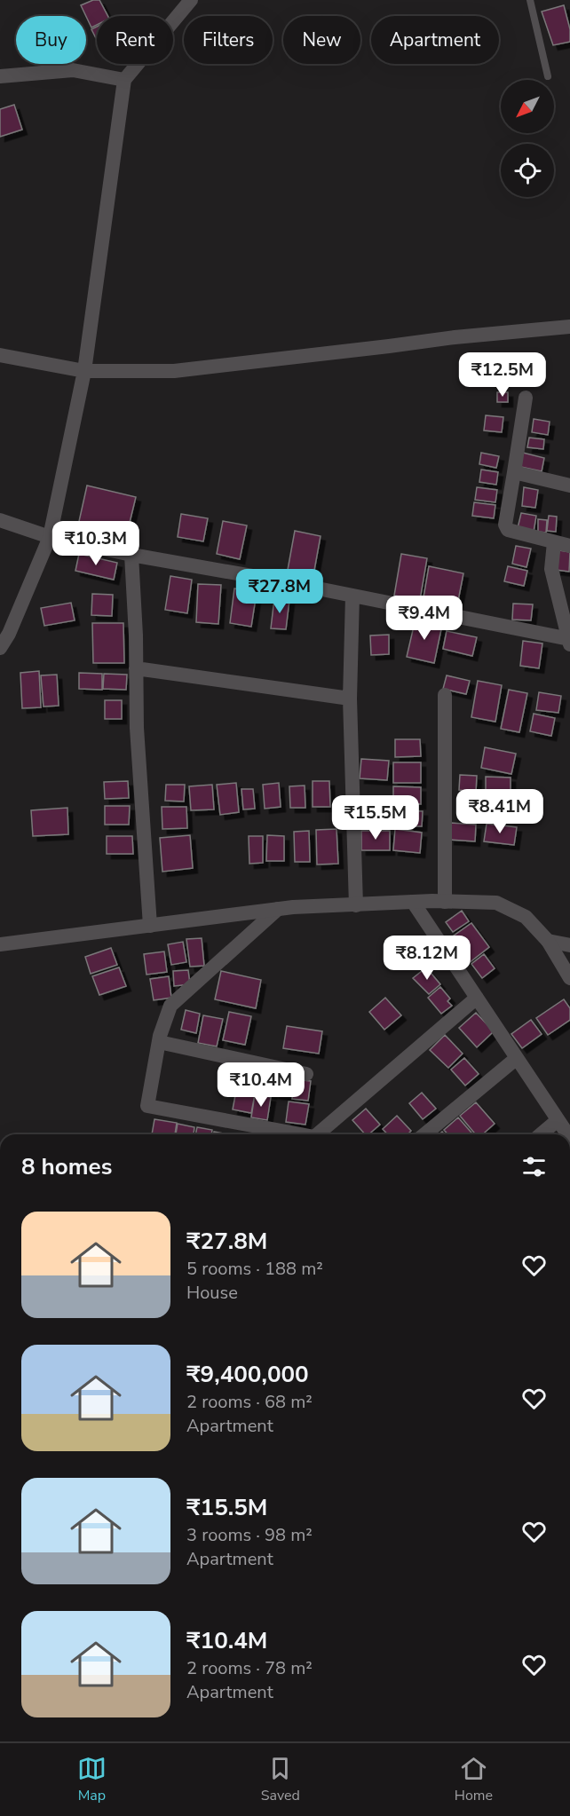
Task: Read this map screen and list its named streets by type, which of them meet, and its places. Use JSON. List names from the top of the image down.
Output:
{
  "north": "bottom left",
  "page": {
    "chip": [
      "Buy",
      "Rent",
      "Filters",
      "New",
      "Apartment"
    ],
    "price": [
      "₹12.5M",
      "₹10.3M",
      "₹27.8M",
      "₹9.4M",
      "₹8.41M",
      "₹15.5M",
      "₹8.12M",
      "₹10.4M"
    ],
    "heading": "8 homes",
    "list": [
      {
        "name": "₹27.8M",
        "note": "5 rooms · 188 m² · House"
      },
      {
        "name": "₹9,400,000",
        "note": "2 rooms · 68 m² · Apartment"
      },
      {
        "name": "₹15.5M",
        "note": "3 rooms · 98 m² · Apartment"
      },
      {
        "name": "₹10.4M",
        "note": "2 rooms · 78 m² · Apartment"
      }
    ],
    "tabs": ["Map", "Saved", "Home"]
  }
}
